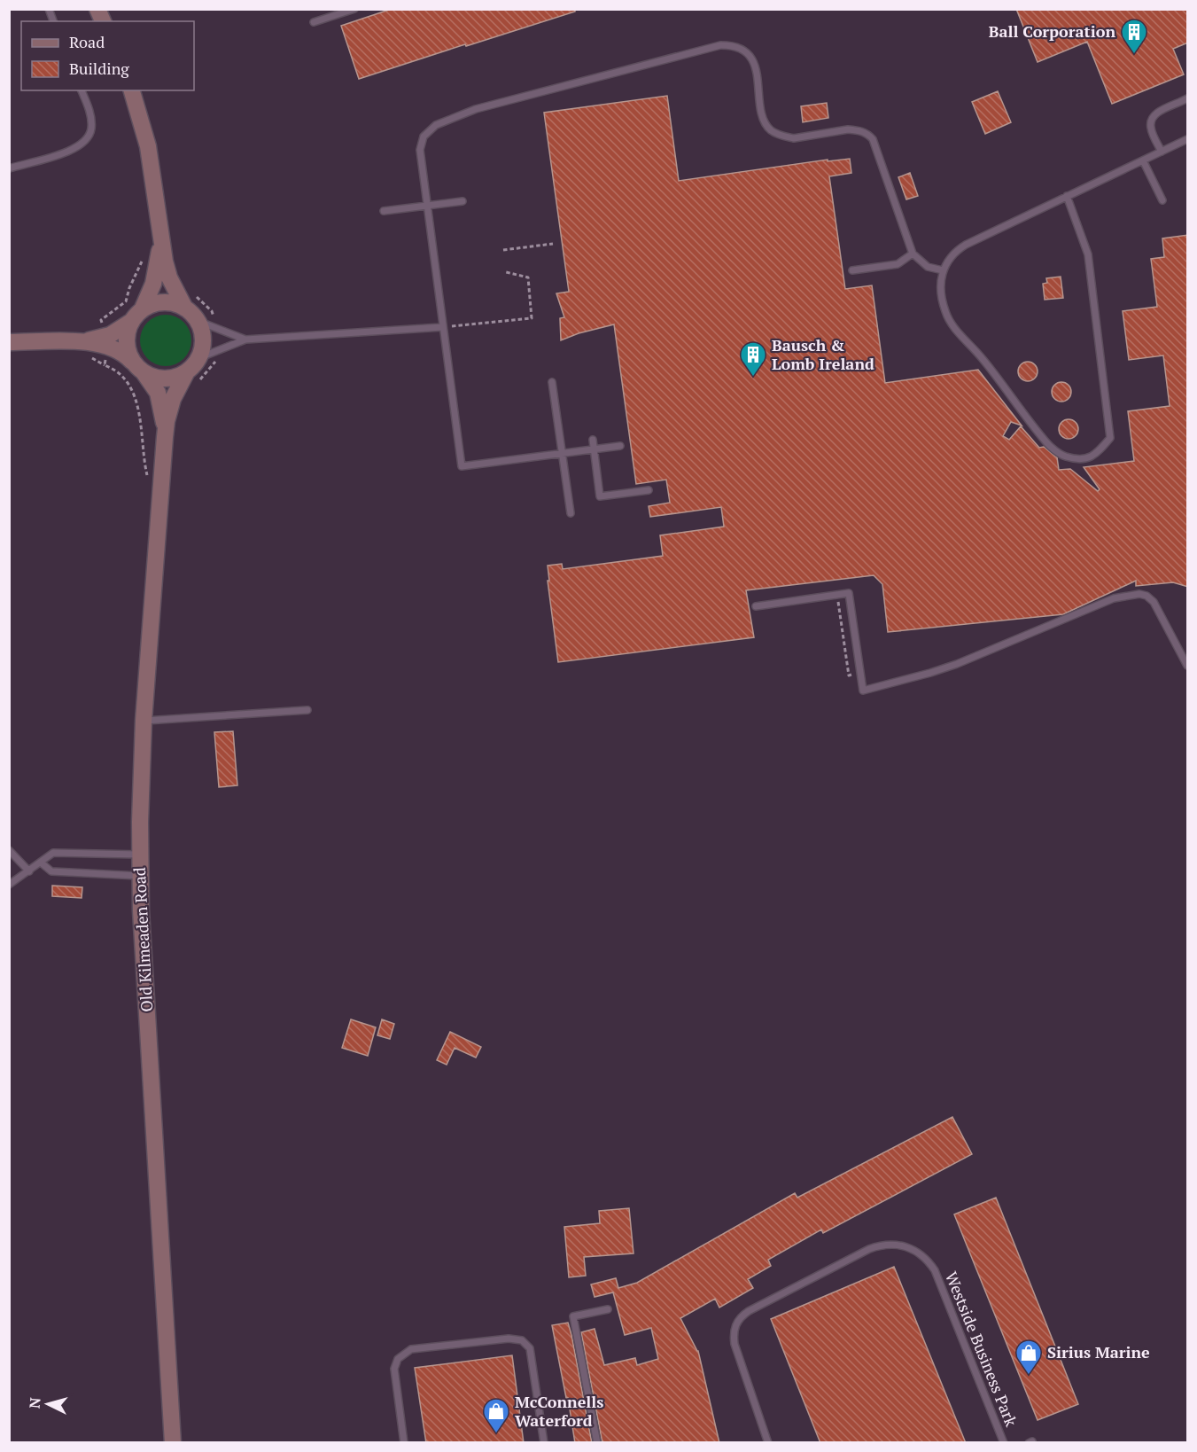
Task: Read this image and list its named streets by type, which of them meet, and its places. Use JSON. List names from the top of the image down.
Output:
{
  "streets": {
    "street": ["Old Kilmeaden Road"],
    "lane": ["Westside Business Park"]
  },
  "places": {
    "building": ["Ball Corporation", "Bausch & Lomb Ireland"],
    "shop": ["Sirius Marine", "McConnells Waterford"]
  },
  "legend": ["Road", "Building"],
  "north": "left"
}
